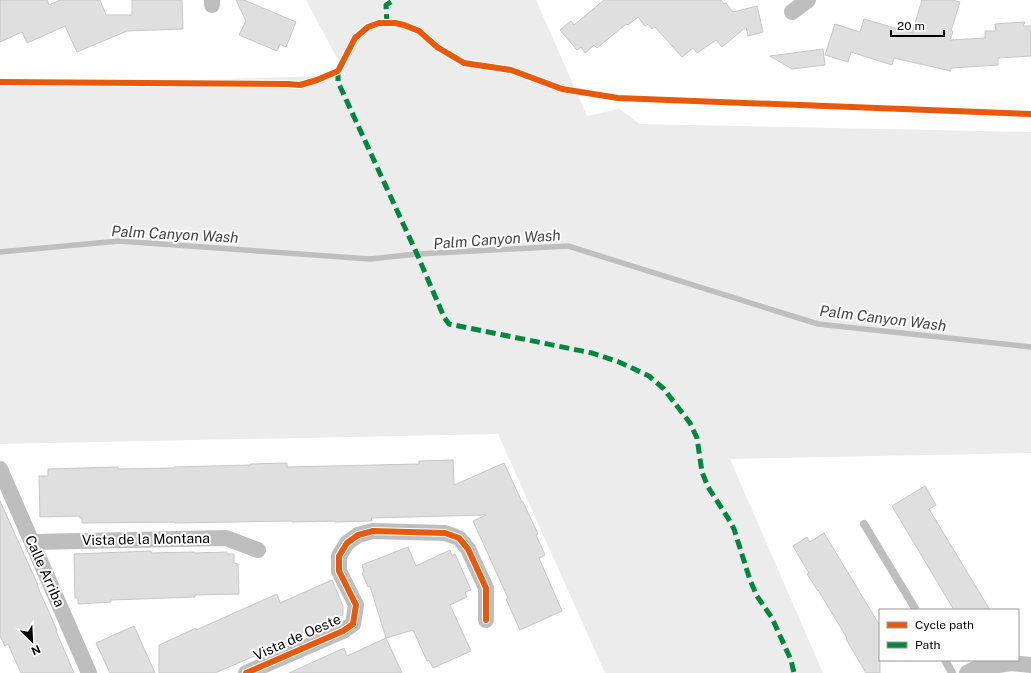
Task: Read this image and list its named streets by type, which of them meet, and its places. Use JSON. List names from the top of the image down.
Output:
{
  "streets": {
    "street": ["Vista de la Montana", "Calle Arriba", "Vista de Oeste"]
  },
  "crossings": [
    ["Vista de la Montana", "Calle Arriba"]
  ],
  "water": ["Palm Canyon Wash"],
  "legend": ["Cycle path", "Path"],
  "scale_bar": "20 m",
  "north": "bottom right"
}
